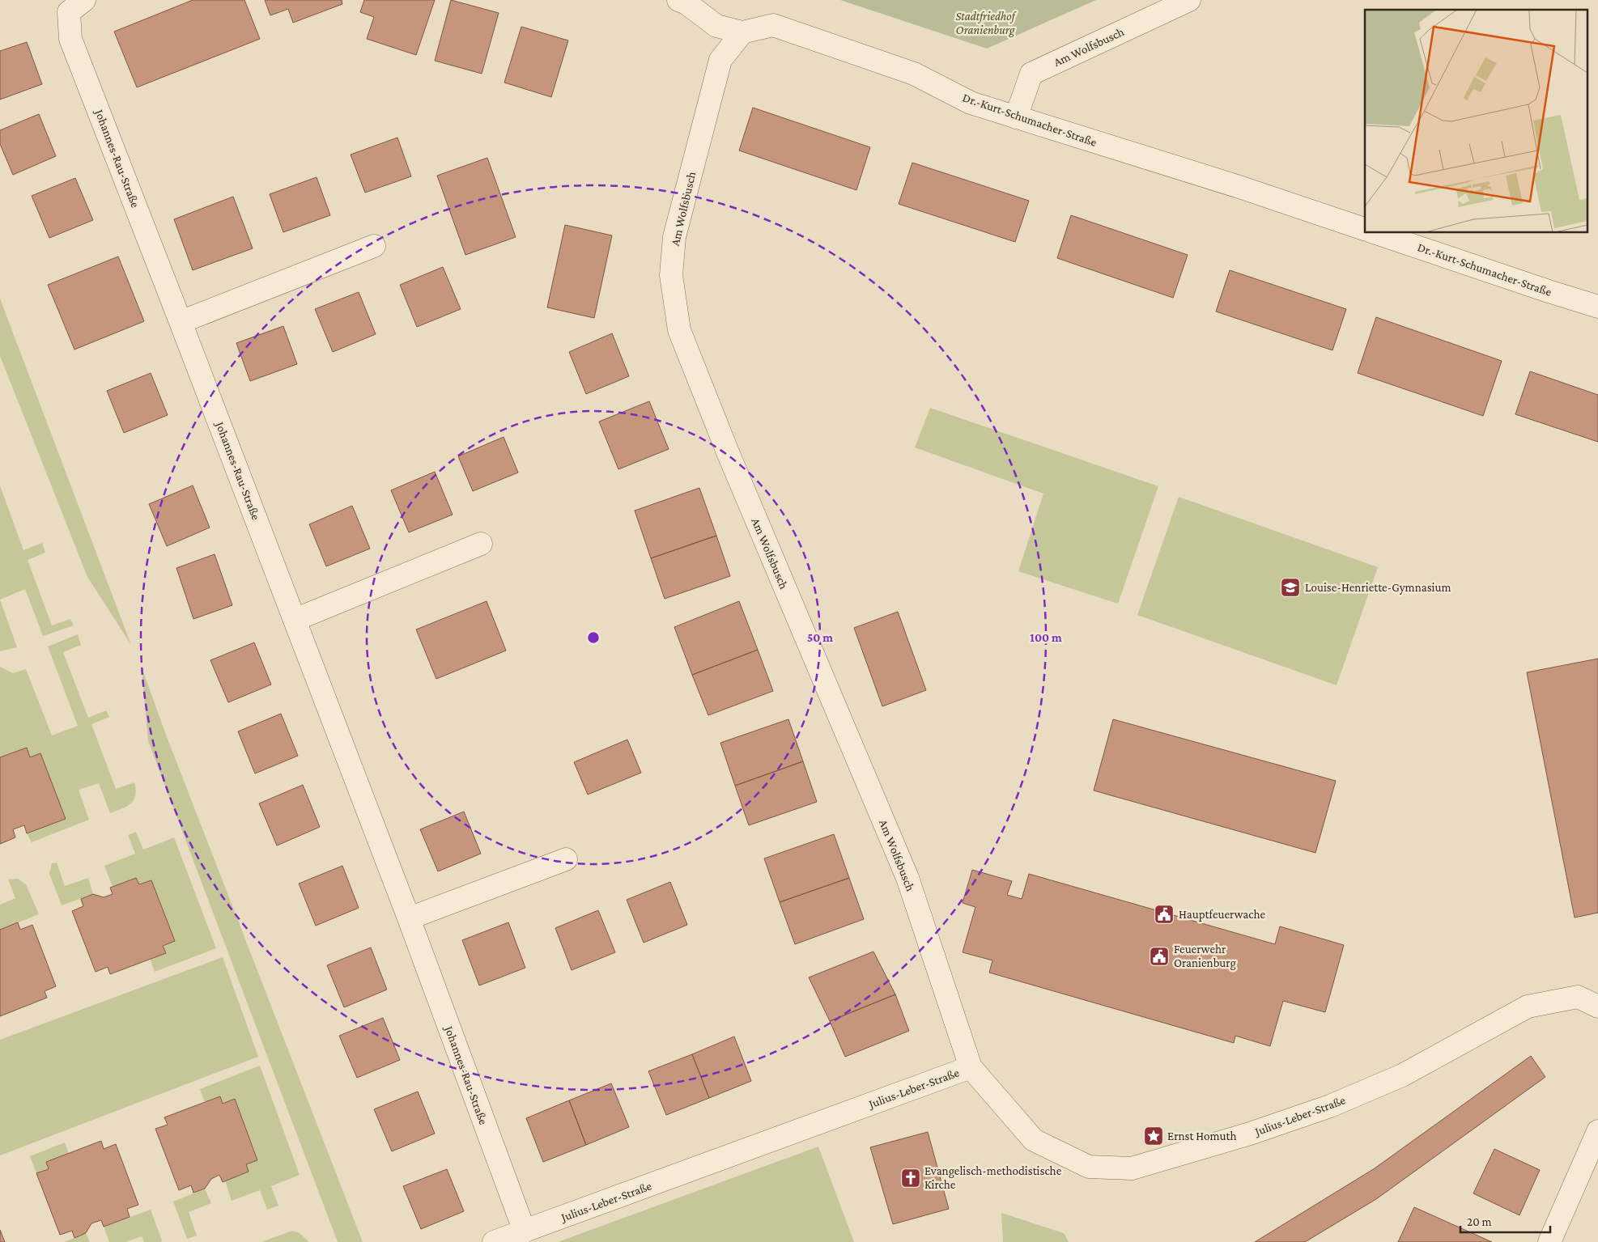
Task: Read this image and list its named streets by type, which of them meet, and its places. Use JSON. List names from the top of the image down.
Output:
{
  "streets": {
    "street": [
      "Am Wolfsbusch",
      "Dr.-Kurt-Schumacher-Straße",
      "Johannes-Rau-Straße",
      "Julius-Leber-Straße"
    ]
  },
  "crossings": [
    ["Am Wolfsbusch", "Dr.-Kurt-Schumacher-Straße"],
    ["Am Wolfsbusch", "Julius-Leber-Straße"],
    ["Johannes-Rau-Straße", "Julius-Leber-Straße"]
  ],
  "parks": ["Stadtfriedhof Oranienburg"],
  "places": {
    "school or university": ["Louise-Henriette-Gymnasium"],
    "public building": ["Hauptfeuerwache", "Feuerwehr Oranienburg"],
    "place": ["Ernst Homuth"],
    "church": ["Evangelisch-methodistische Kirche"]
  },
  "scale_bar": "20 m",
  "rings": ["50 m", "100 m"]
}
